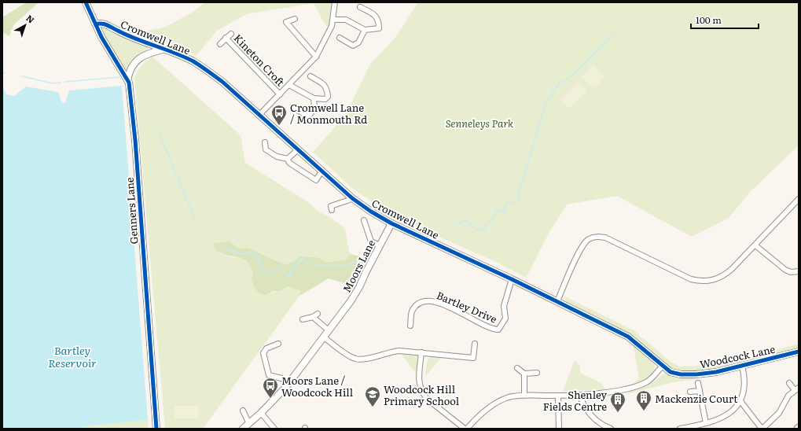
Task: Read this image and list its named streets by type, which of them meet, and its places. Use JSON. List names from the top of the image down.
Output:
{
  "streets": {
    "street": [
      "Cromwell Lane",
      "Kineton Croft",
      "Genners Lane",
      "Moors Lane",
      "Bartley Drive",
      "Woodcock Lane"
    ]
  },
  "crossings": [
    ["Cromwell Lane", "Genners Lane"],
    ["Cromwell Lane", "Moors Lane"],
    ["Cromwell Lane", "Bartley Drive"],
    ["Cromwell Lane", "Woodcock Lane"]
  ],
  "water": ["Bartley Reservoir"],
  "parks": ["Senneleys Park"],
  "places": {
    "bus stop": ["Cromwell Lane / Monmouth Rd", "Moors Lane / Woodcock Hill"],
    "school or university": ["Woodcock Hill Primary School"],
    "building": ["Mackenzie Court", "Shenley Fields Centre"]
  },
  "scale_bar": "100 m",
  "north": "top right"
}
